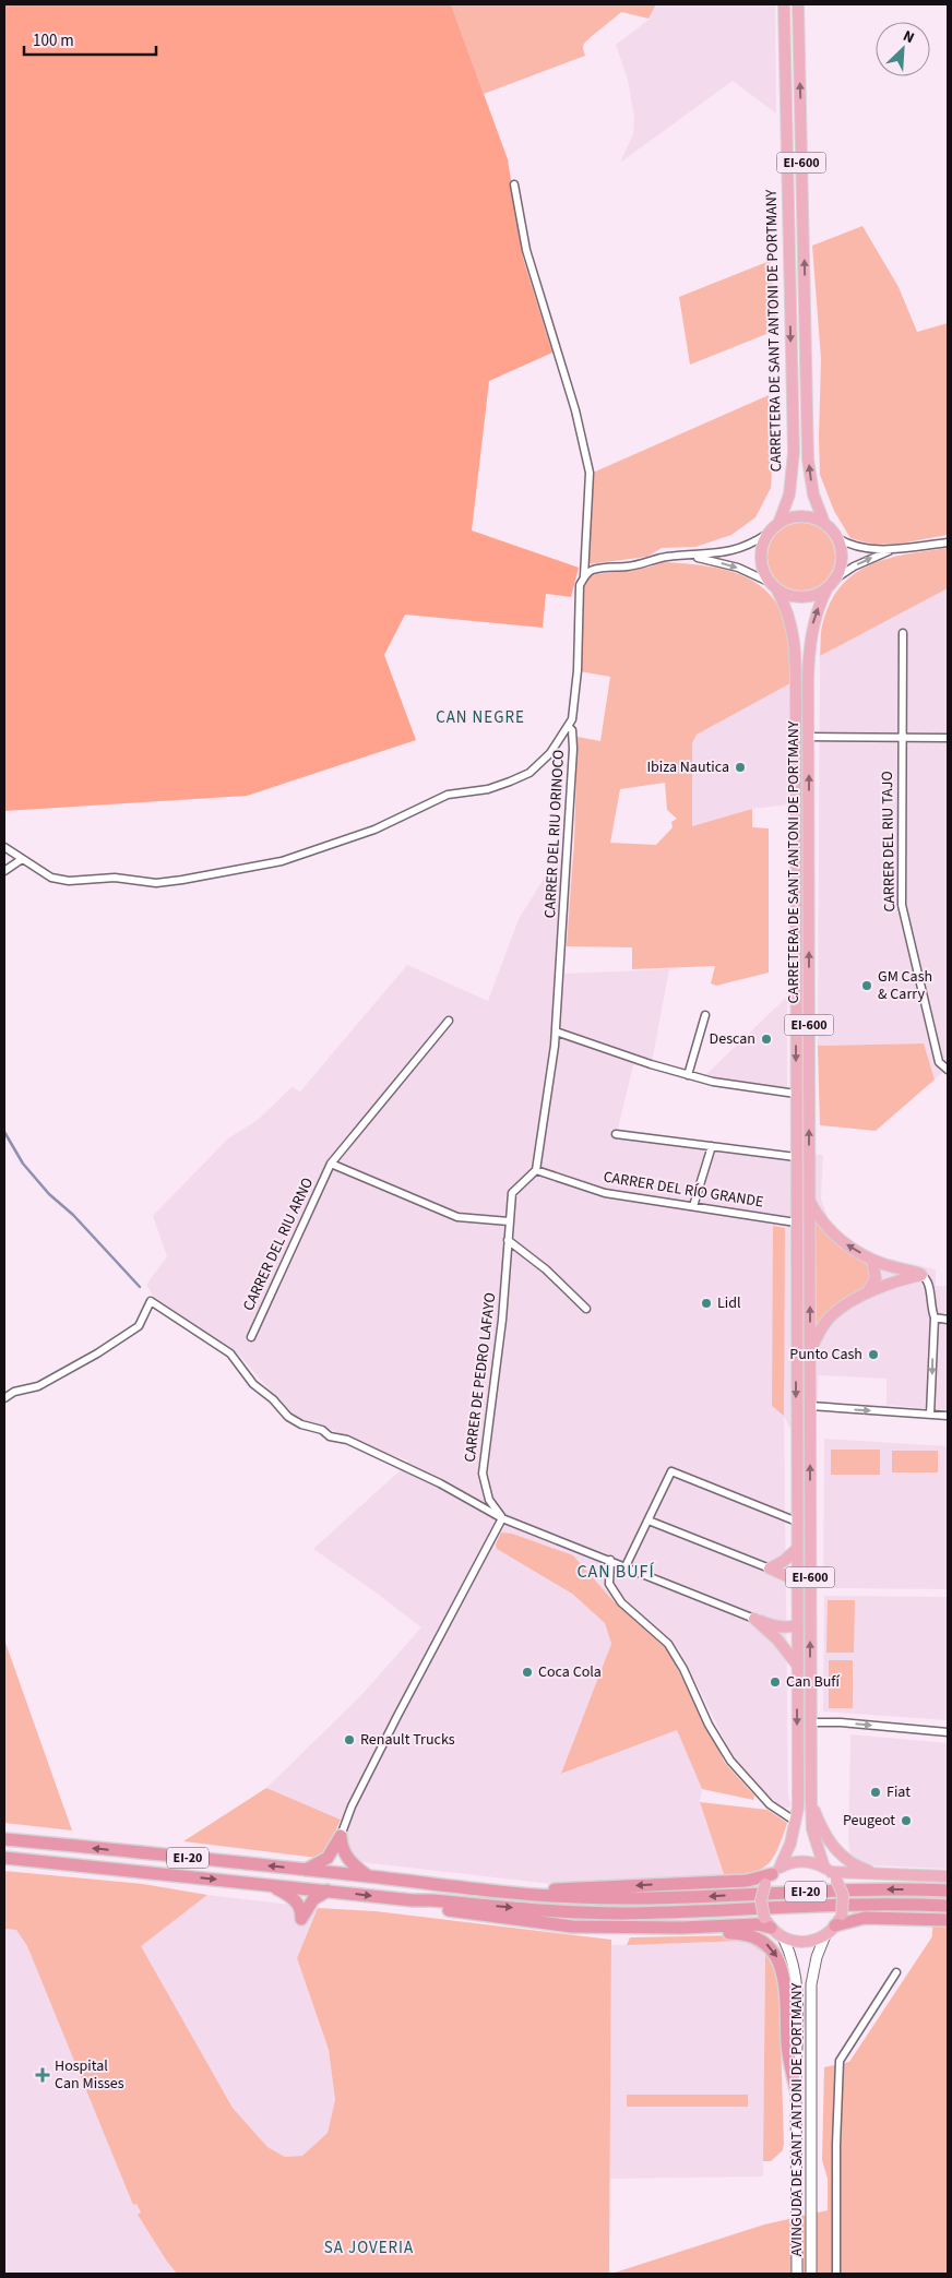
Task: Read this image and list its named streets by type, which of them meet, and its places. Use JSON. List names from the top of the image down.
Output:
{
  "streets": {
    "highway": ["EI-20"],
    "main road": ["EI-600", "CARRETERA DE SANT ANTONI DE PORTMANY", "AVINGUDA DE SANT ANTONI DE PORTMANY"],
    "street": [
      "CARRER DEL RIU ORINOCO",
      "CARRER DEL RIU TAJO",
      "CARRER DEL RÍO GRANDE",
      "CARRER DEL RIU ARNO",
      "CARRER DE PEDRO LAFAYO"
    ]
  },
  "crossings": [
    ["EI-600", "CARRETERA DE SANT ANTONI DE PORTMANY"],
    ["EI-600", "AVINGUDA DE SANT ANTONI DE PORTMANY"],
    ["CARRETERA DE SANT ANTONI DE PORTMANY", "CARRER DEL RÍO GRANDE"],
    ["CARRER DEL RIU ORINOCO", "CARRER DEL RÍO GRANDE"],
    ["CARRER DEL RIU ORINOCO", "CARRER DE PEDRO LAFAYO"],
    ["CARRER DEL RÍO GRANDE", "CARRER DE PEDRO LAFAYO"]
  ],
  "districts": ["CAN NEGRE", "CAN BUFÍ", "SA JOVERIA"],
  "places": {
    "other": [
      "Ibiza Nautica",
      "GM Cash & Carry",
      "Descan",
      "Lidl",
      "Punto Cash",
      "Coca Cola",
      "Can Bufí",
      "Renault Trucks",
      "Fiat",
      "Peugeot"
    ],
    "health": ["Hospital Can Misses"]
  },
  "scale_bar": "100 m",
  "north": "top right"
}
